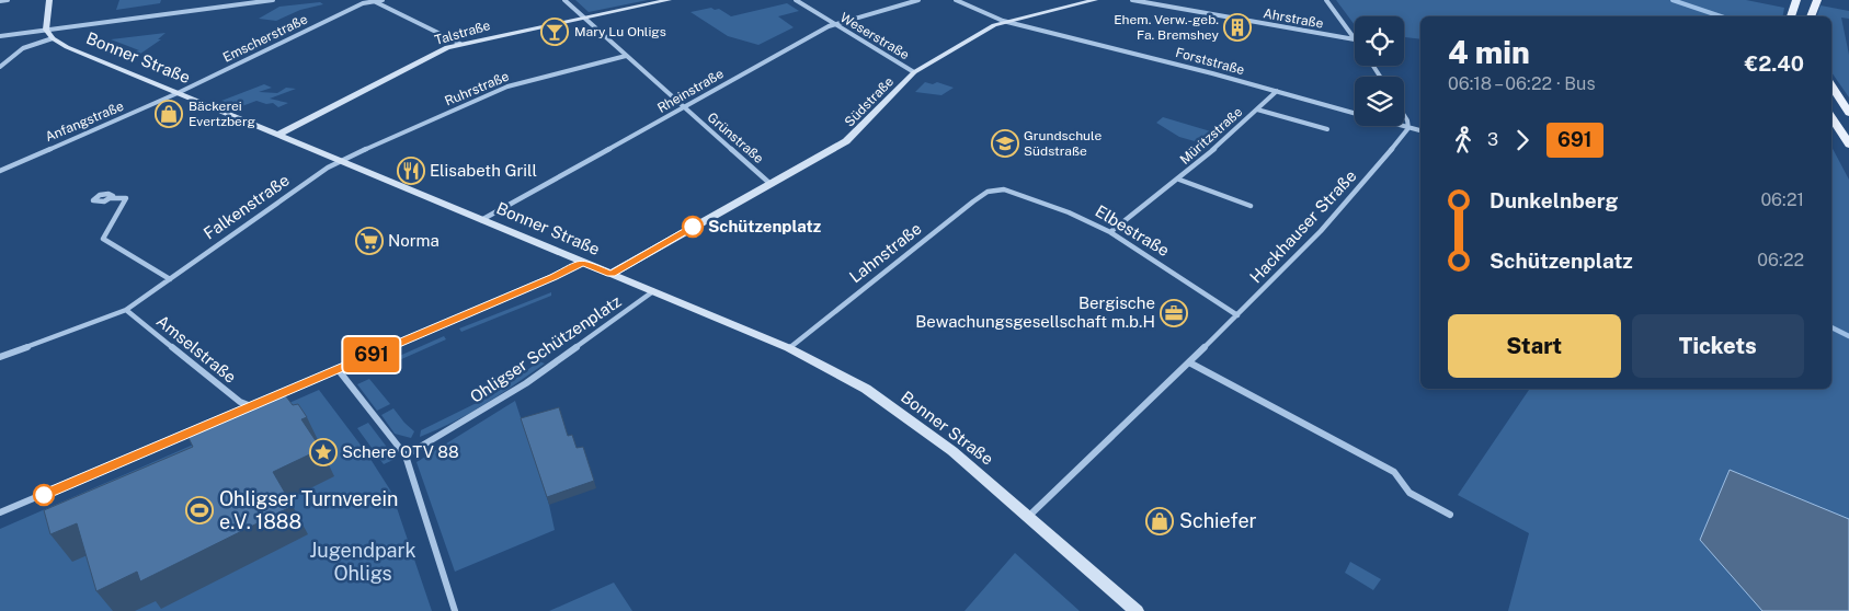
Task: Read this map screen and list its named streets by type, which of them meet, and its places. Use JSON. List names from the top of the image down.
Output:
{
  "streets": {
    "main road": ["Talstraße", "Bonner Straße", "Südstraße"],
    "street": [
      "Ahrstraße",
      "Weserstraße",
      "Emscherstraße",
      "Forststraße",
      "Ruhrstraße",
      "Rheinstraße",
      "Anfangstraße",
      "Müritzstraße",
      "Grünstraße",
      "Falkenstraße",
      "Hackhauser Straße",
      "Elbestraße",
      "Lahnstraße",
      "Amselstraße",
      "Ohligser Schützenplatz"
    ]
  },
  "crossings": [
    ["Talstraße", "Bonner Straße"],
    ["Talstraße", "Grünstraße"],
    ["Weserstraße", "Rheinstraße"],
    ["Weserstraße", "Südstraße"],
    ["Emscherstraße", "Bonner Straße"],
    ["Emscherstraße", "Anfangstraße"],
    ["Bonner Straße", "Ruhrstraße"],
    ["Bonner Straße", "Rheinstraße"],
    ["Bonner Straße", "Südstraße"],
    ["Bonner Straße", "Anfangstraße"],
    ["Bonner Straße", "Falkenstraße"],
    ["Bonner Straße", "Hackhauser Straße"],
    ["Bonner Straße", "Lahnstraße"],
    ["Bonner Straße", "Ohligser Schützenplatz"],
    ["Forststraße", "Südstraße"],
    ["Forststraße", "Müritzstraße"],
    ["Forststraße", "Hackhauser Straße"],
    ["Ruhrstraße", "Grünstraße"],
    ["Ruhrstraße", "Falkenstraße"],
    ["Rheinstraße", "Grünstraße"],
    ["Südstraße", "Grünstraße"],
    ["Müritzstraße", "Elbestraße"],
    ["Falkenstraße", "Amselstraße"],
    ["Hackhauser Straße", "Elbestraße"],
    ["Elbestraße", "Lahnstraße"]
  ],
  "parks": ["Jugendpark Ohligs"],
  "places": {
    "building": ["Ehem. Verw.-geb. Fa. Bremshey"],
    "bar": ["Mary Lu Ohligs"],
    "shop": ["Bäckerei Evertzberg", "Schiefer"],
    "school or university": ["Grundschule Südstraße"],
    "restaurant": ["Elisabeth Grill"],
    "other": ["Schützenplatz"],
    "supermarket": ["Norma"],
    "office": ["Bergische Bewachungsgesellschaft m.b.H"],
    "place": ["Schere OTV 88"],
    "sports": ["Ohligser Turnverein e.V. 1888"]
  },
  "lines": ["bus line 691"],
  "page": {
    "on_map": "691",
    "heading": ["4 min", "06:18 – 06:22 · Bus", "€2.40"],
    "legs": ["3", "691"],
    "list": [
      {
        "name": "Dunkelnberg",
        "value": "06:21"
      },
      {
        "name": "Schützenplatz",
        "value": "06:22"
      }
    ],
    "buttons": ["Start", "Tickets"]
  }
}
